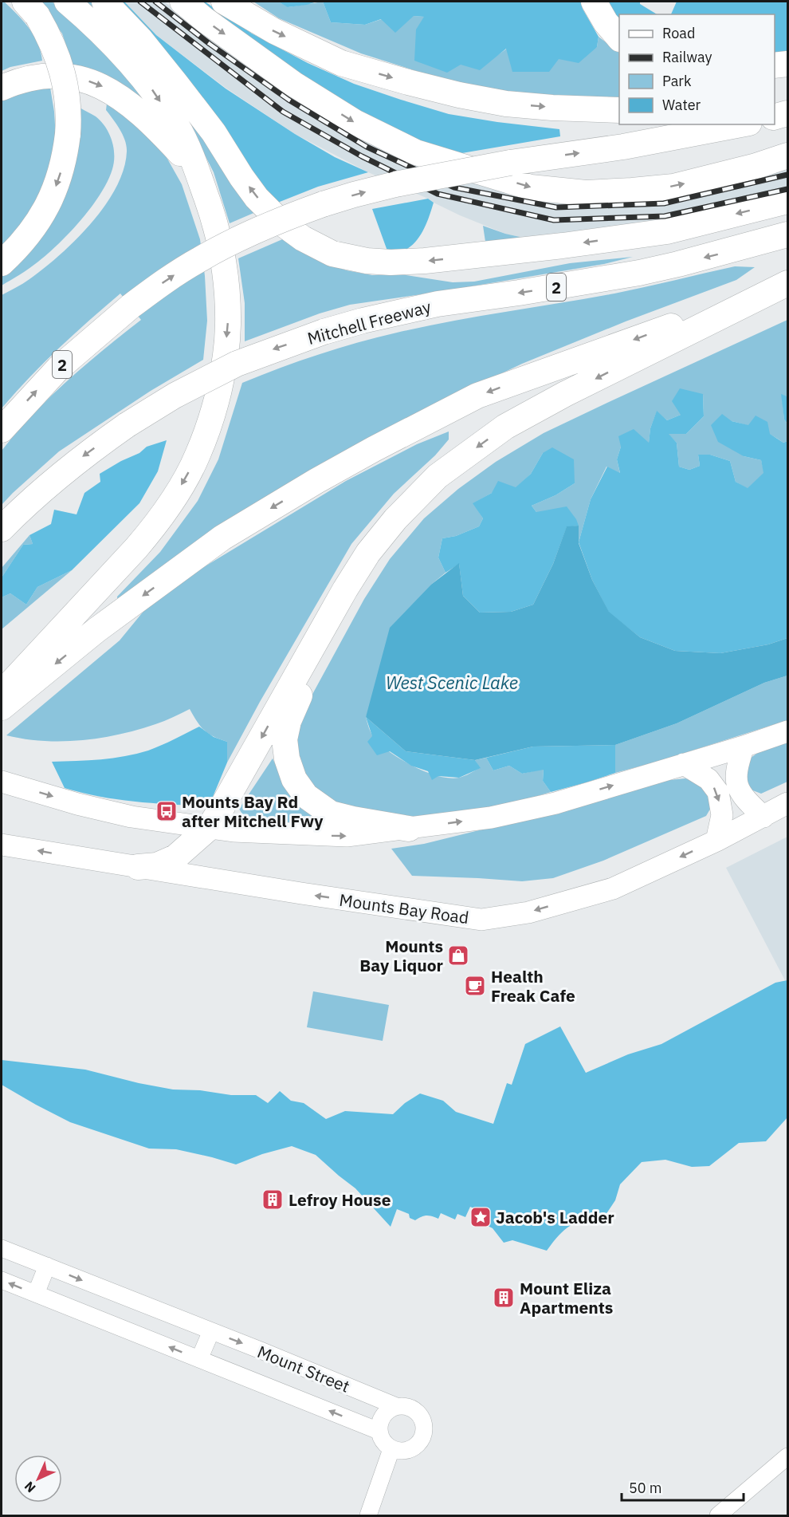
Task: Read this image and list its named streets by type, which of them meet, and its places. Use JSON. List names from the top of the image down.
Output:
{
  "streets": {
    "highway": ["2", "Mitchell Freeway"],
    "main road": ["Mounts Bay Road"],
    "street": ["Mount Street"]
  },
  "water": ["West Scenic Lake"],
  "places": {
    "bus stop": ["Mounts Bay Rd after Mitchell Fwy"],
    "shop": ["Mounts Bay Liquor"],
    "cafe": ["Health Freak Cafe"],
    "building": ["Lefroy House", "Mount Eliza Apartments"],
    "place": ["Jacob's Ladder"]
  },
  "legend": [
    "Road",
    "Railway",
    "Park",
    "Water"
  ],
  "scale_bar": "50 m",
  "north": "bottom left"
}
